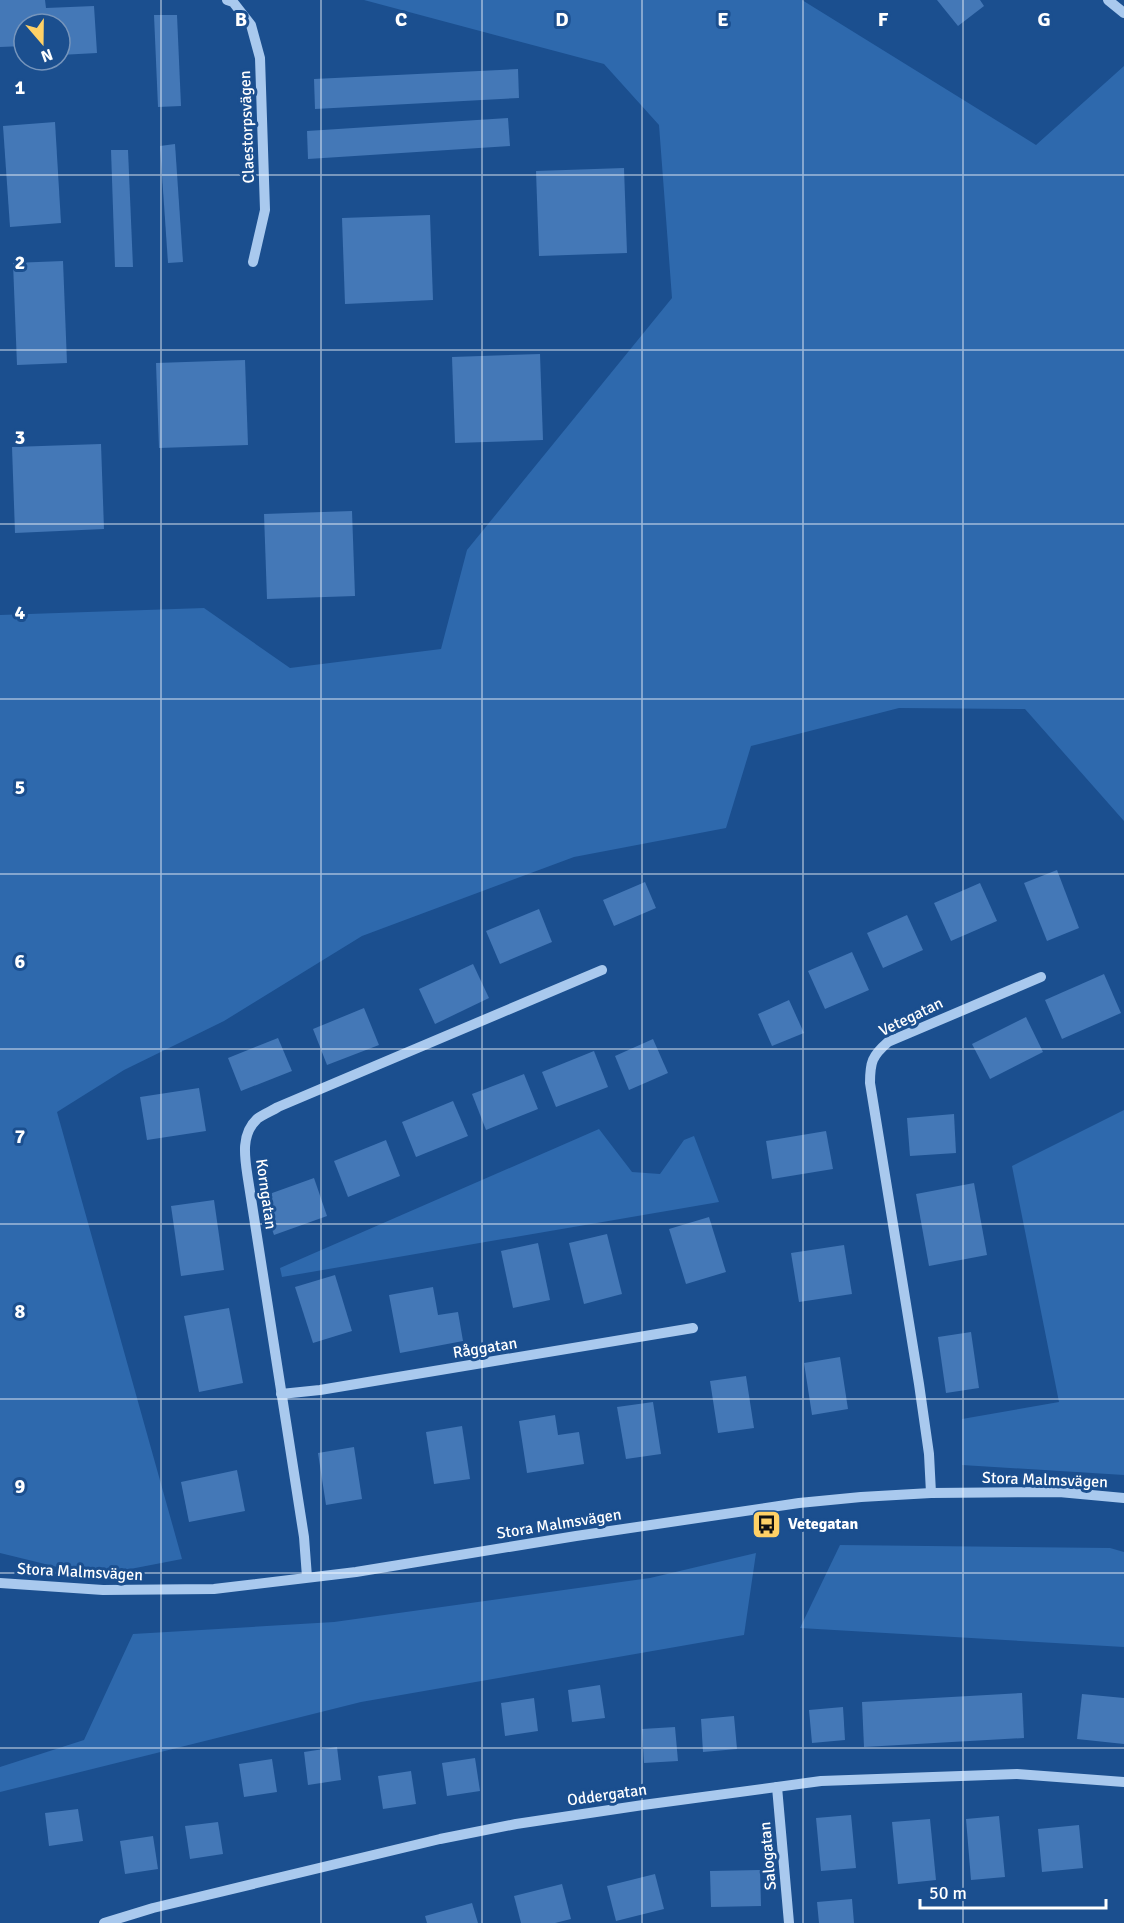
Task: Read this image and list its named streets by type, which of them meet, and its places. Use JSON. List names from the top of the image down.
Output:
{
  "streets": {
    "street": [
      "Claestorpsvägen",
      "Vetegatan",
      "Korngatan",
      "Råggatan",
      "Stora Malmsvägen",
      "Oddergatan",
      "Salogatan"
    ]
  },
  "crossings": [
    ["Vetegatan", "Stora Malmsvägen"],
    ["Korngatan", "Råggatan"],
    ["Korngatan", "Stora Malmsvägen"],
    ["Oddergatan", "Salogatan"]
  ],
  "places": {
    "bus stop": ["Vetegatan"]
  },
  "scale_bar": "50 m",
  "north": "bottom",
  "grid": {
    "columns": [
      "B",
      "C",
      "D",
      "E",
      "F",
      "G"
    ],
    "rows": [
      "1",
      "2",
      "3",
      "4",
      "5",
      "6",
      "7",
      "8",
      "9"
    ]
  }
}
